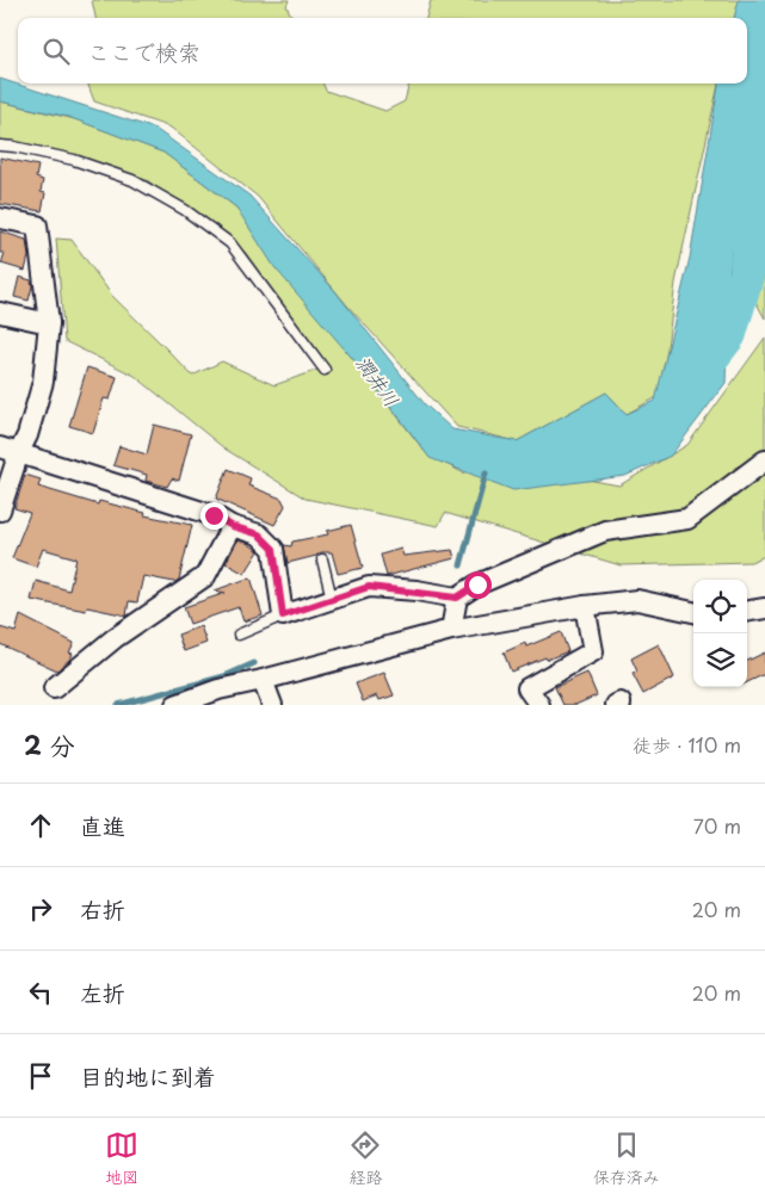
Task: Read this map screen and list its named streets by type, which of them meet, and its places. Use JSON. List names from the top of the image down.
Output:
{
  "water": ["潤井川"],
  "page": {
    "search": "ここで検索",
    "heading": ["2 分", "徒歩 · 110 m"],
    "list": [
      ["直進", "70 m"],
      ["右折", "20 m"],
      ["左折", "20 m"],
      "目的地に到着"
    ],
    "nav": ["地図", "経路", "保存済み"]
  }
}
